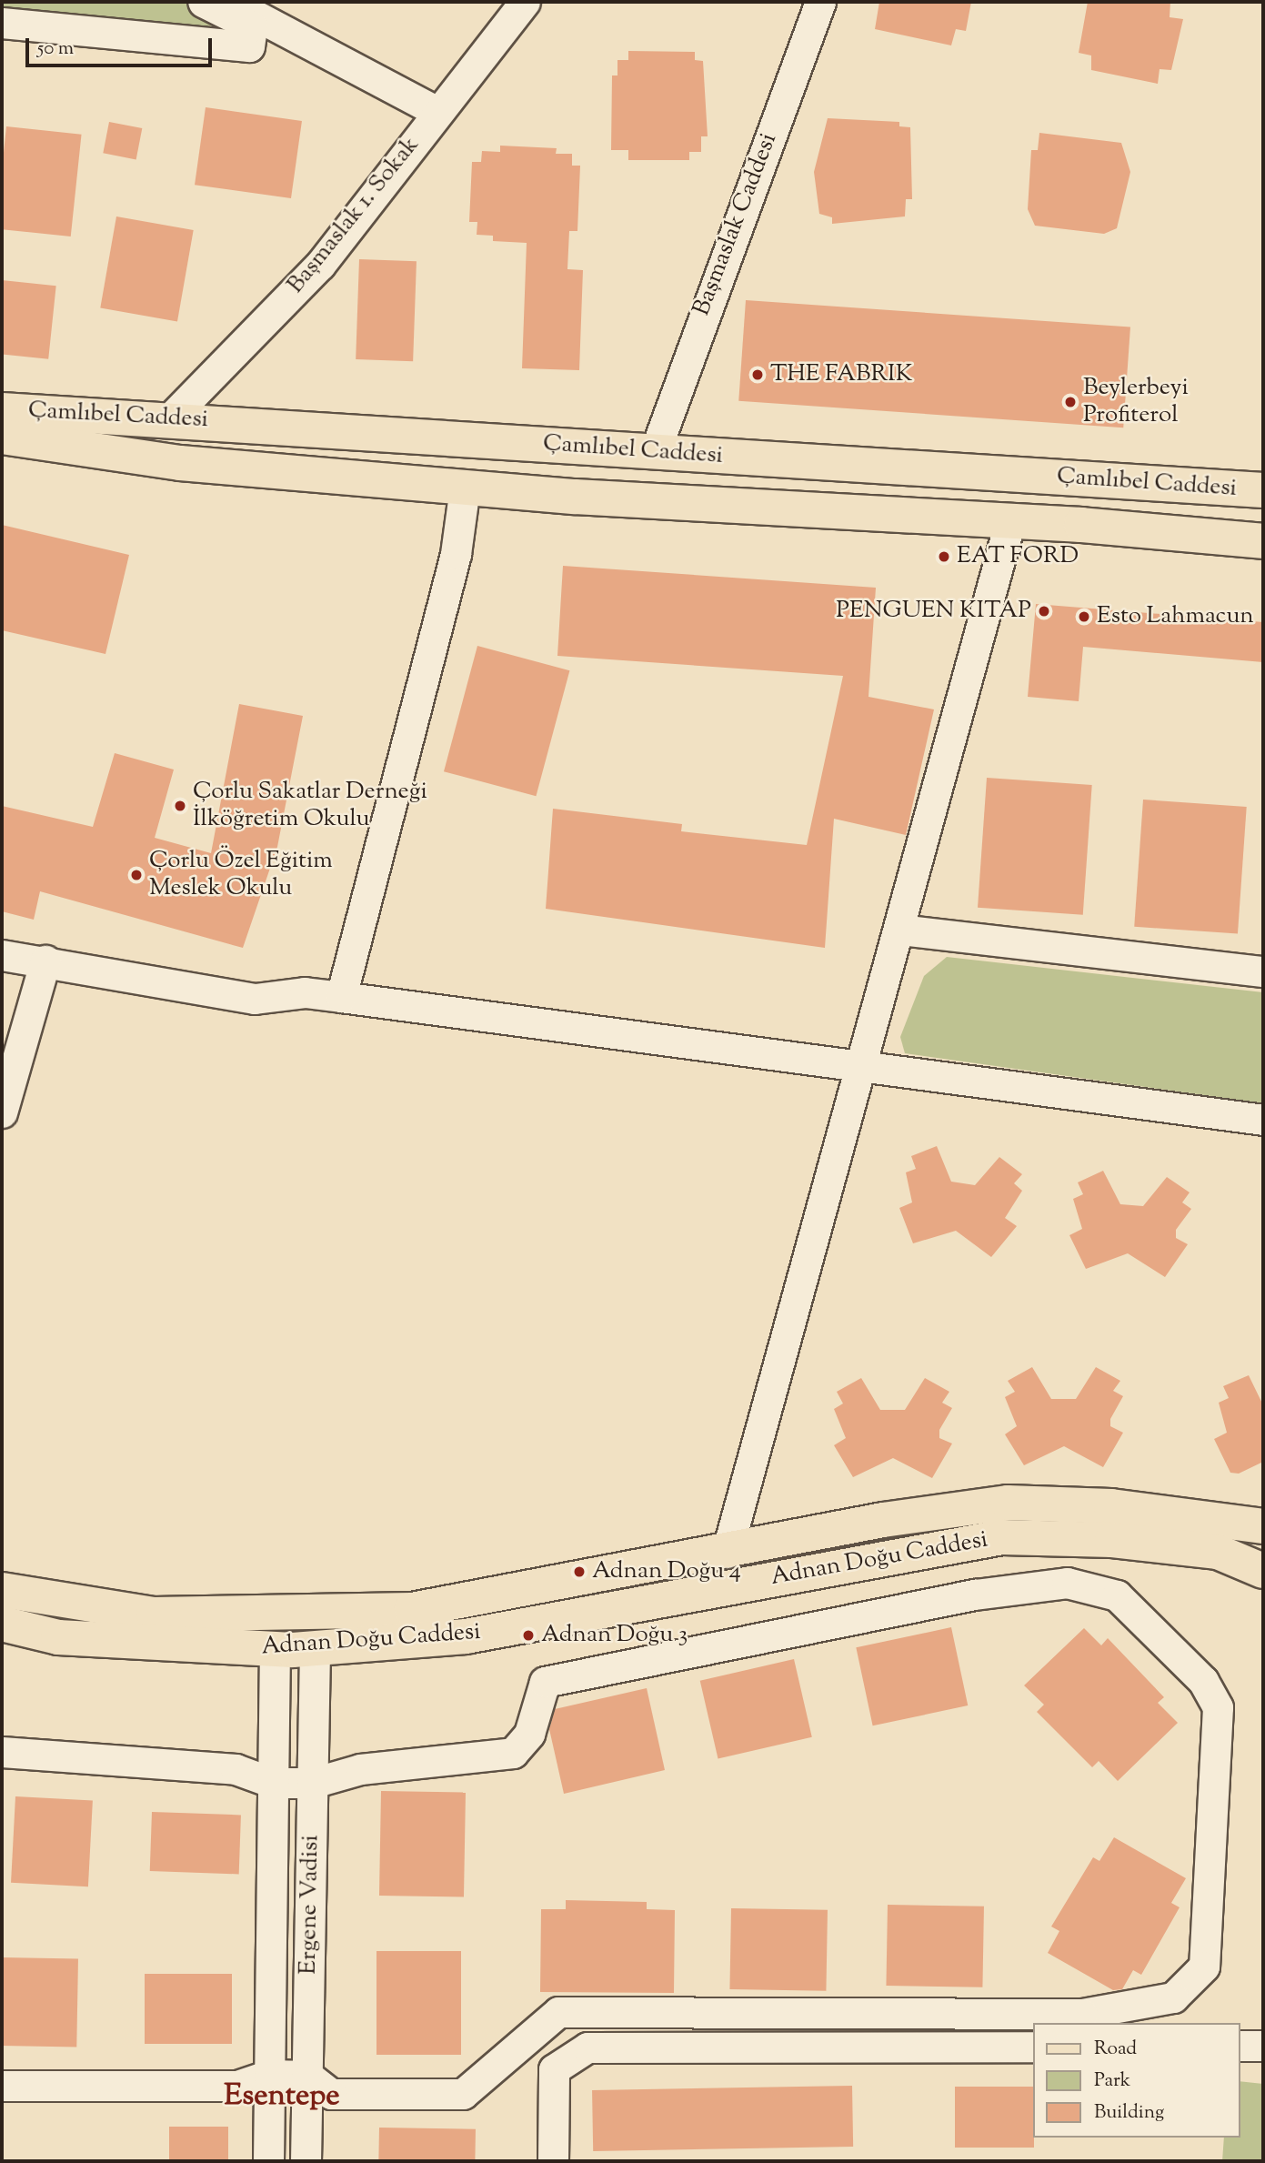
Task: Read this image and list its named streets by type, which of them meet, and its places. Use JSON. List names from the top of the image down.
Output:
{
  "streets": {
    "main road": ["Çamlıbel Caddesi", "Adnan Doğu Caddesi"],
    "street": ["Başmaslak 1. Sokak", "Başmaslak Caddesi", "Ergene Vadisi"]
  },
  "crossings": [
    ["Başmaslak 1. Sokak", "Çamlıbel Caddesi"],
    ["Başmaslak Caddesi", "Çamlıbel Caddesi"],
    ["Adnan Doğu Caddesi", "Ergene Vadisi"]
  ],
  "districts": ["Esentepe"],
  "places": [
    "THE FABRIK",
    "Beylerbeyi Profiterol",
    "EAT FORD",
    "PENGUEN KITAP",
    "Esto Lahmacun",
    "Çorlu Sakatlar Derneği İlköğretim Okulu",
    "Çorlu Özel Eğitim Meslek Okulu",
    "Adnan Doğu 4",
    "Adnan Doğu 3"
  ],
  "legend": ["Road", "Park", "Building"],
  "scale_bar": "50 m"
}
